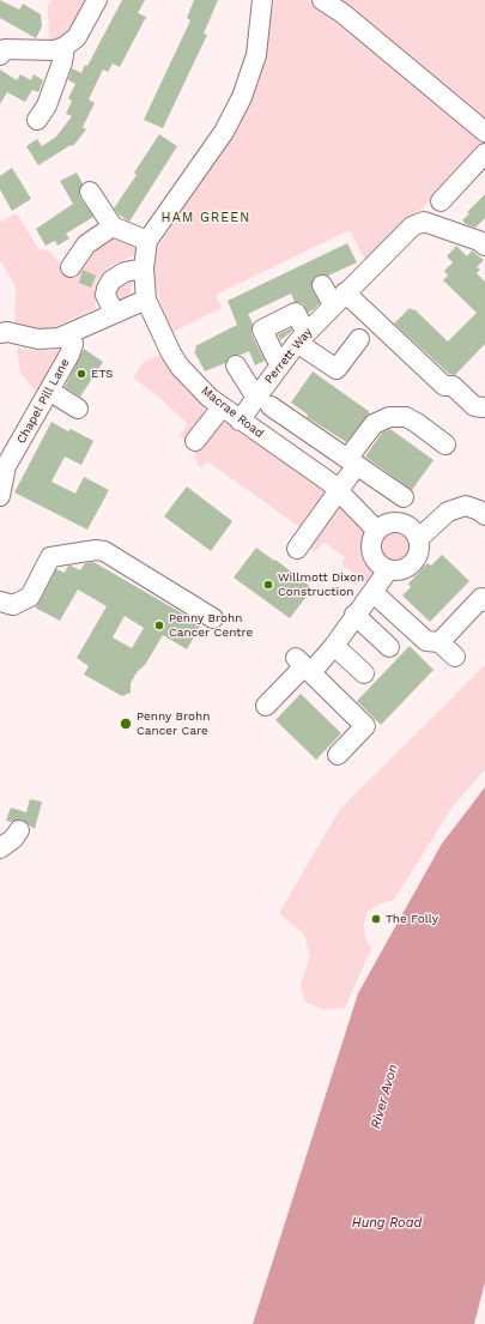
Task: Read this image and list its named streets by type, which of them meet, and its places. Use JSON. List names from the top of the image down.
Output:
{
  "streets": {
    "street": ["Perrett Way", "Chapel Pill Lane", "Macrae Road"]
  },
  "crossings": [
    ["Perrett Way", "Macrae Road"]
  ],
  "districts": ["HAM GREEN"],
  "water": ["River Avon", "Hung Road"],
  "places": [
    "ETS",
    "Willmott Dixon Construction",
    "Penny Brohn Cancer Centre",
    "Penny Brohn Cancer Care",
    "The Folly"
  ]
}
